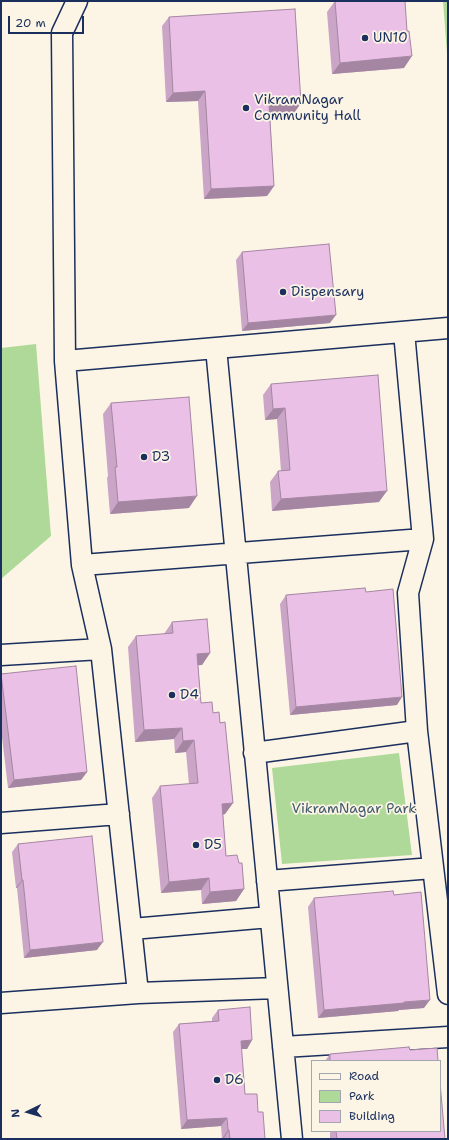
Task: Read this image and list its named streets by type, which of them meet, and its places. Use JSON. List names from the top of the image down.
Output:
{
  "parks": ["VikramNagar Park"],
  "places": [
    "UN10",
    "VikramNagar Community Hall",
    "Dispensary",
    "D3",
    "D4",
    "D5",
    "D6"
  ],
  "legend": ["Road", "Park", "Building"],
  "scale_bar": "20 m",
  "north": "left"
}
